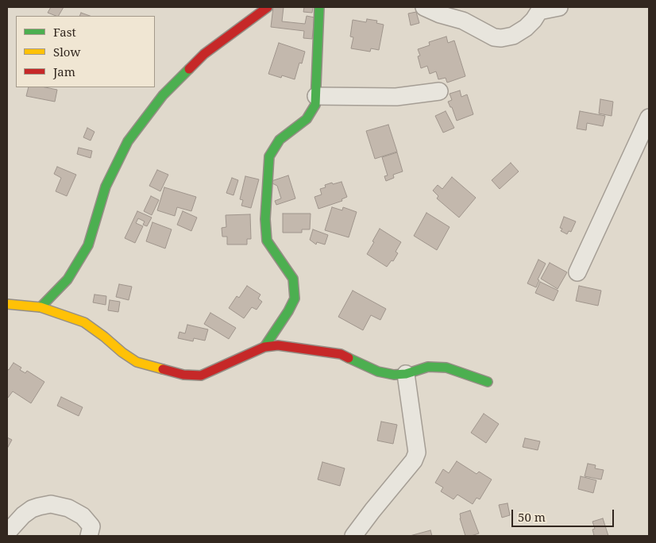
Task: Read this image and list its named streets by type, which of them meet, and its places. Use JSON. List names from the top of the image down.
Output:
{
  "legend": ["Fast", "Slow", "Jam"],
  "scale_bar": "50 m"
}
